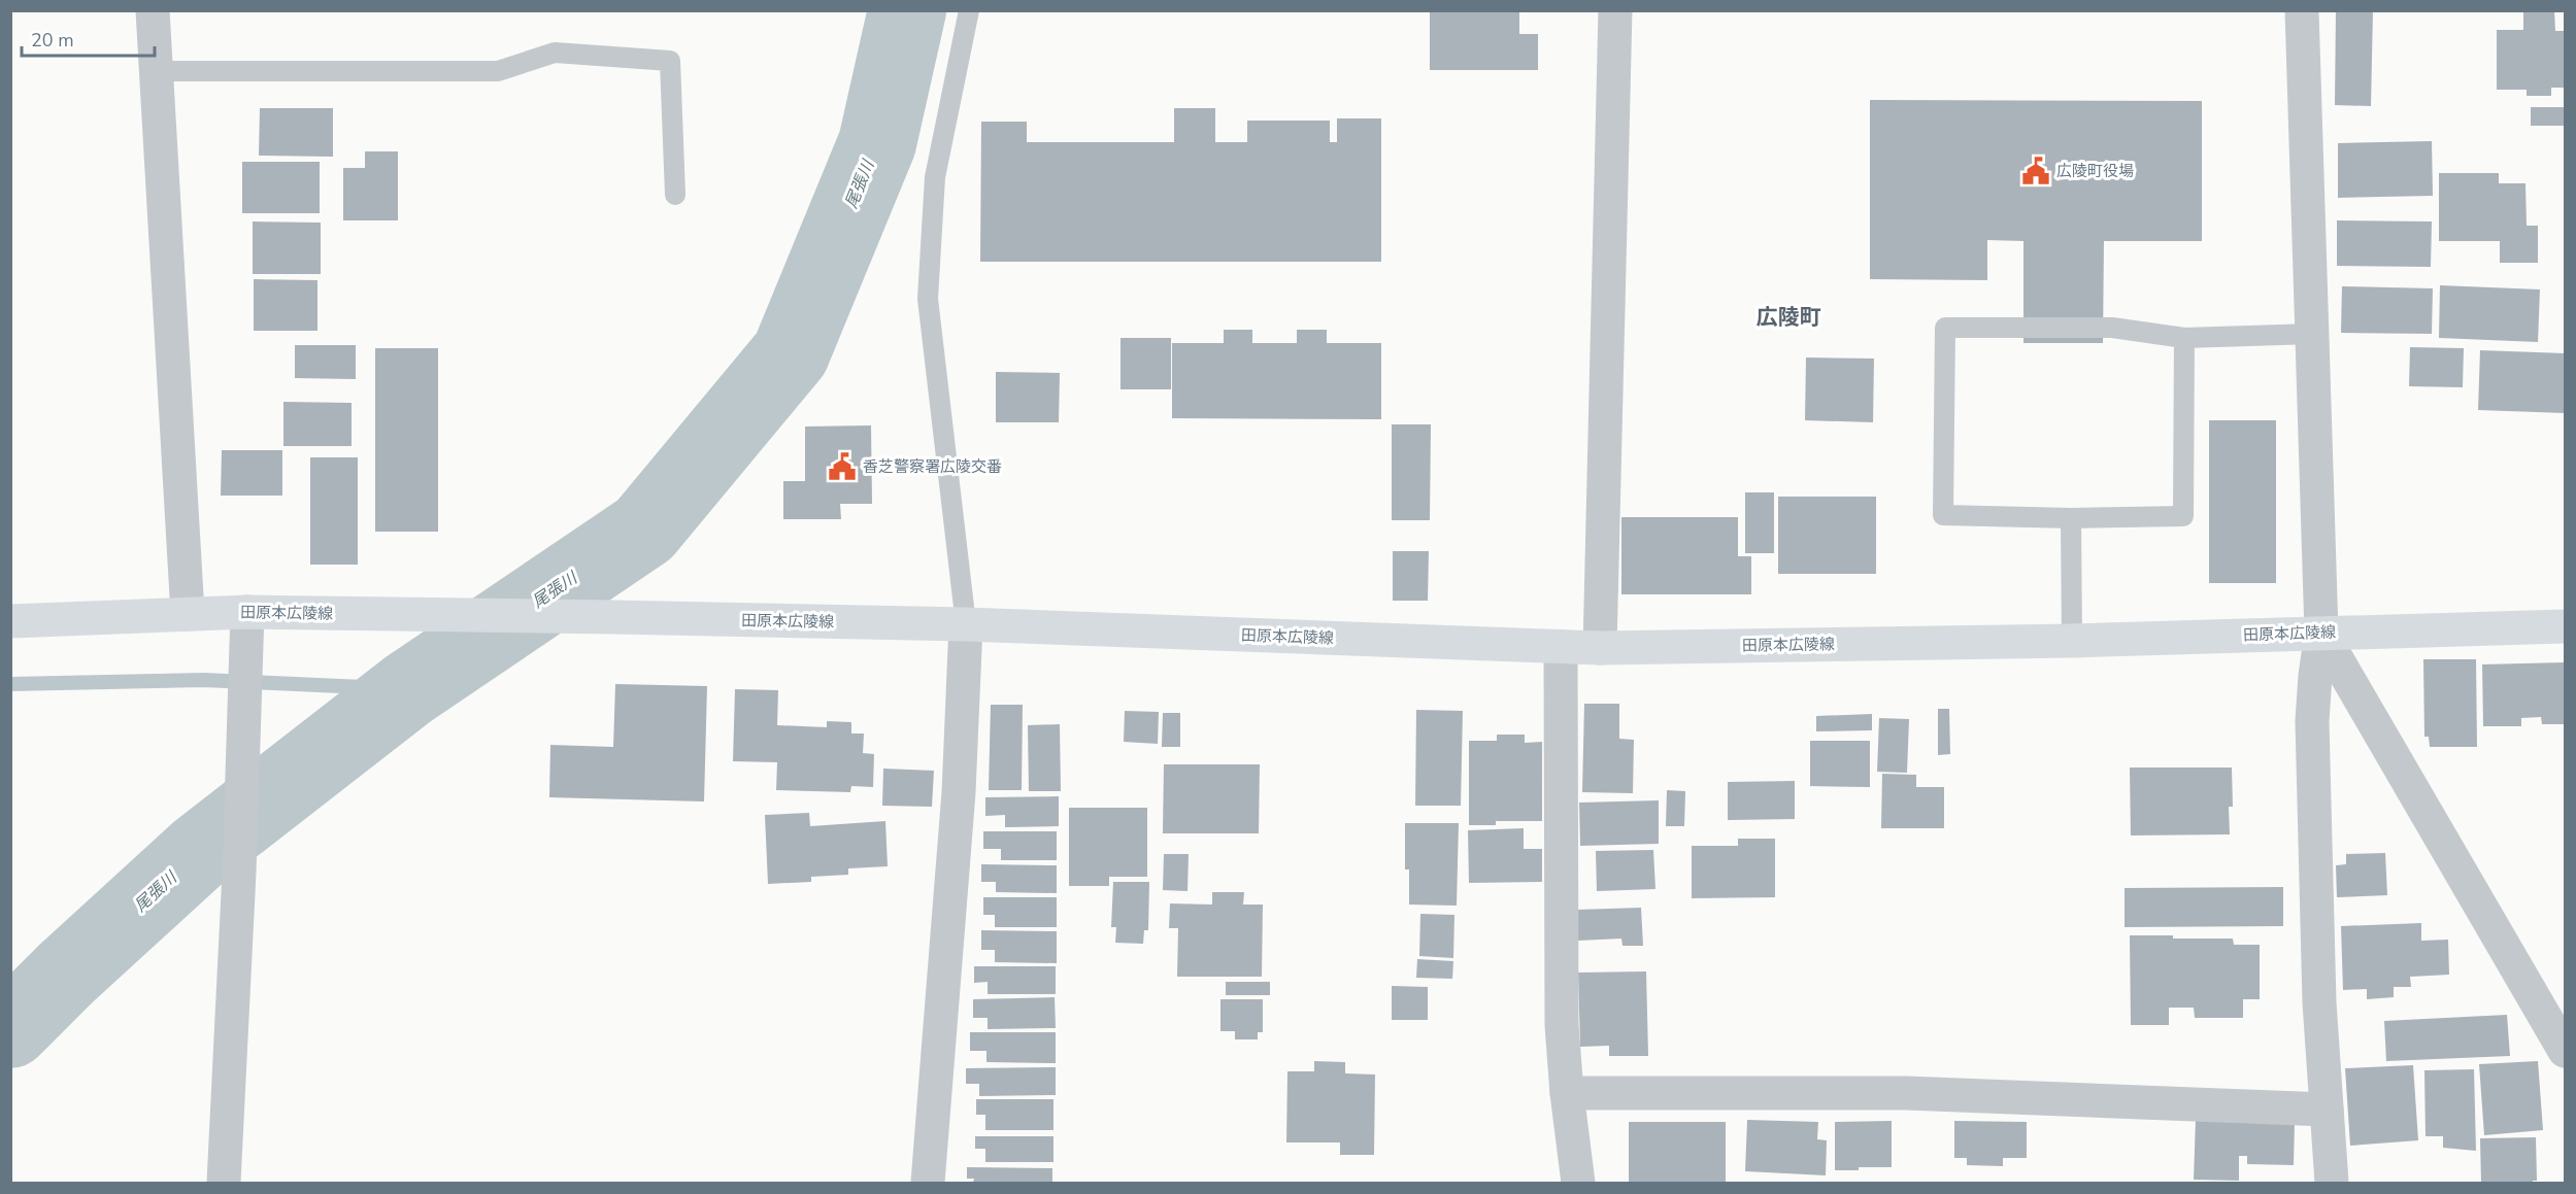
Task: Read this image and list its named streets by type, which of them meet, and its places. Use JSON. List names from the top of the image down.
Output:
{
  "streets": {
    "main road": ["田原本広陵線"]
  },
  "districts": ["広陵町"],
  "water": ["尾張川"],
  "places": {
    "public building": ["広陵町役場", "香芝警察署広陵交番"]
  },
  "scale_bar": "20 m"
}
